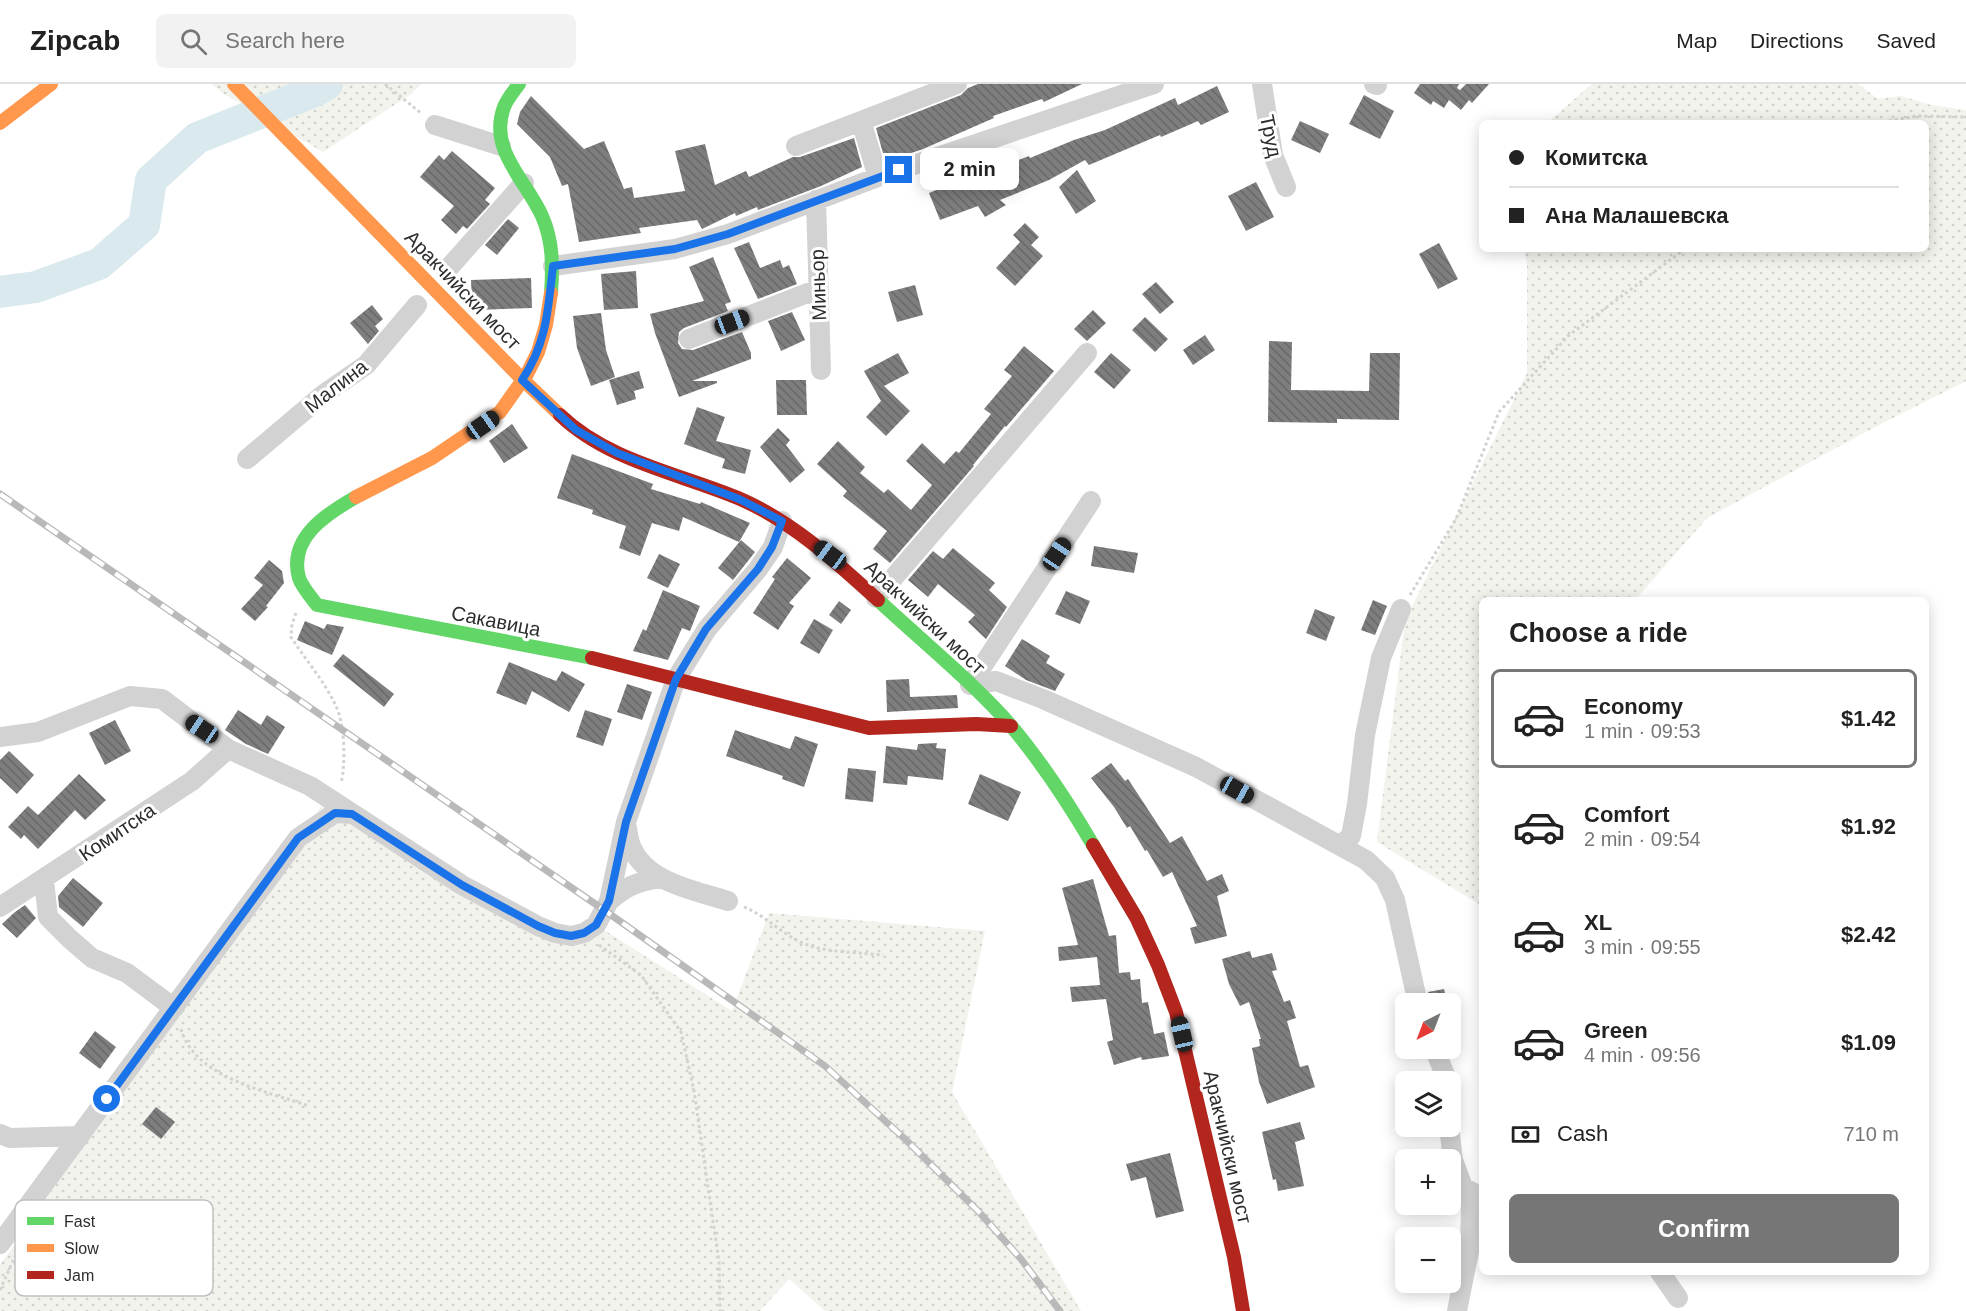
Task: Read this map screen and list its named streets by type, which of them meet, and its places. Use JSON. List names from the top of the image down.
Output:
{
  "streets": {
    "main road": ["Аракчийски мост", "Сакавица"],
    "street": [
      "Труд",
      "Миньор",
      "Малина",
      "Комитска"
    ]
  },
  "crossings": [
    ["Аракчийски мост", "Сакавица"]
  ],
  "legend": ["Fast", "Slow", "Jam"],
  "north": "bottom left",
  "page": {
    "header": "Zipcab",
    "search": "Search here",
    "nav": ["Map", "Directions", "Saved"],
    "banner": ["Комитска", "Ана Малашевска"],
    "bubble": "2 min",
    "heading": "Choose a ride",
    "list": [
      {
        "name": "Economy",
        "note": "1 min · 09:53",
        "value": "$1.42"
      },
      {
        "name": "Comfort",
        "note": "2 min · 09:54",
        "value": "$1.92"
      },
      {
        "name": "XL",
        "note": "3 min · 09:55",
        "value": "$2.42"
      },
      {
        "name": "Green",
        "note": "4 min · 09:56",
        "value": "$1.09"
      }
    ],
    "map_buttons": ["+", "−"],
    "pay": ["Cash", "710 m"],
    "buttons": "Confirm"
  }
}
